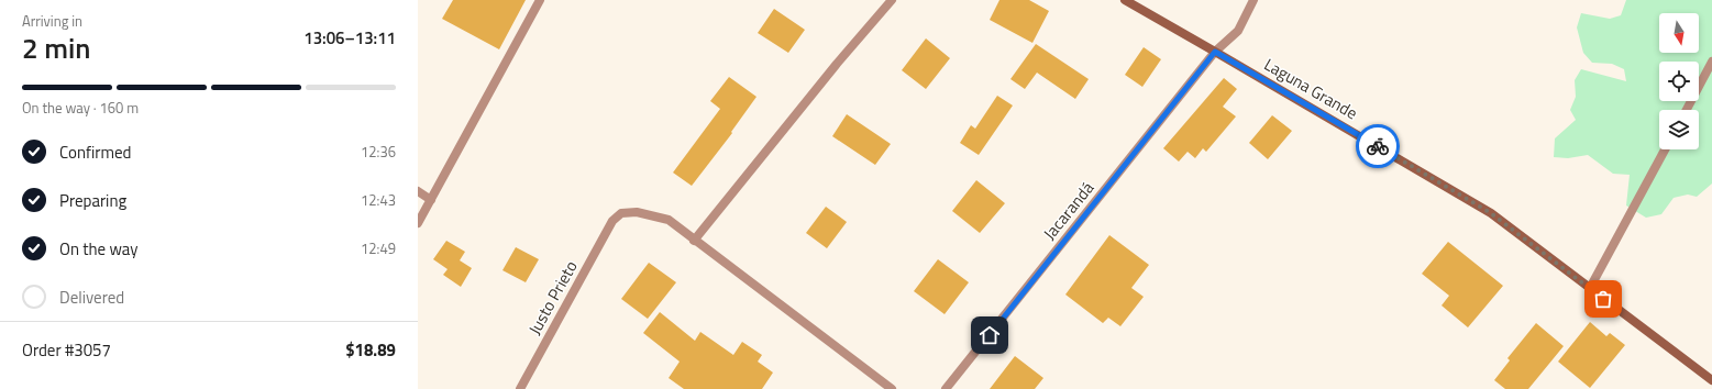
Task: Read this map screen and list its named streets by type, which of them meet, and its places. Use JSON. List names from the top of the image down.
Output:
{
  "streets": {
    "main road": ["Laguna Grande"],
    "street": ["Jacarandá", "Justo Prieto"]
  },
  "crossings": [
    ["Laguna Grande", "Jacarandá"]
  ],
  "north": "bottom",
  "page": {
    "heading": ["2 min", "Arriving in", "13:06–13:11"],
    "panel": ["Order #3057", "$18.89"],
    "bar": "On the way · 160 m",
    "list": [
      ["Confirmed", "12:36"],
      ["Preparing", "12:43"],
      ["On the way", "12:49"],
      "Delivered"
    ]
  }
}
